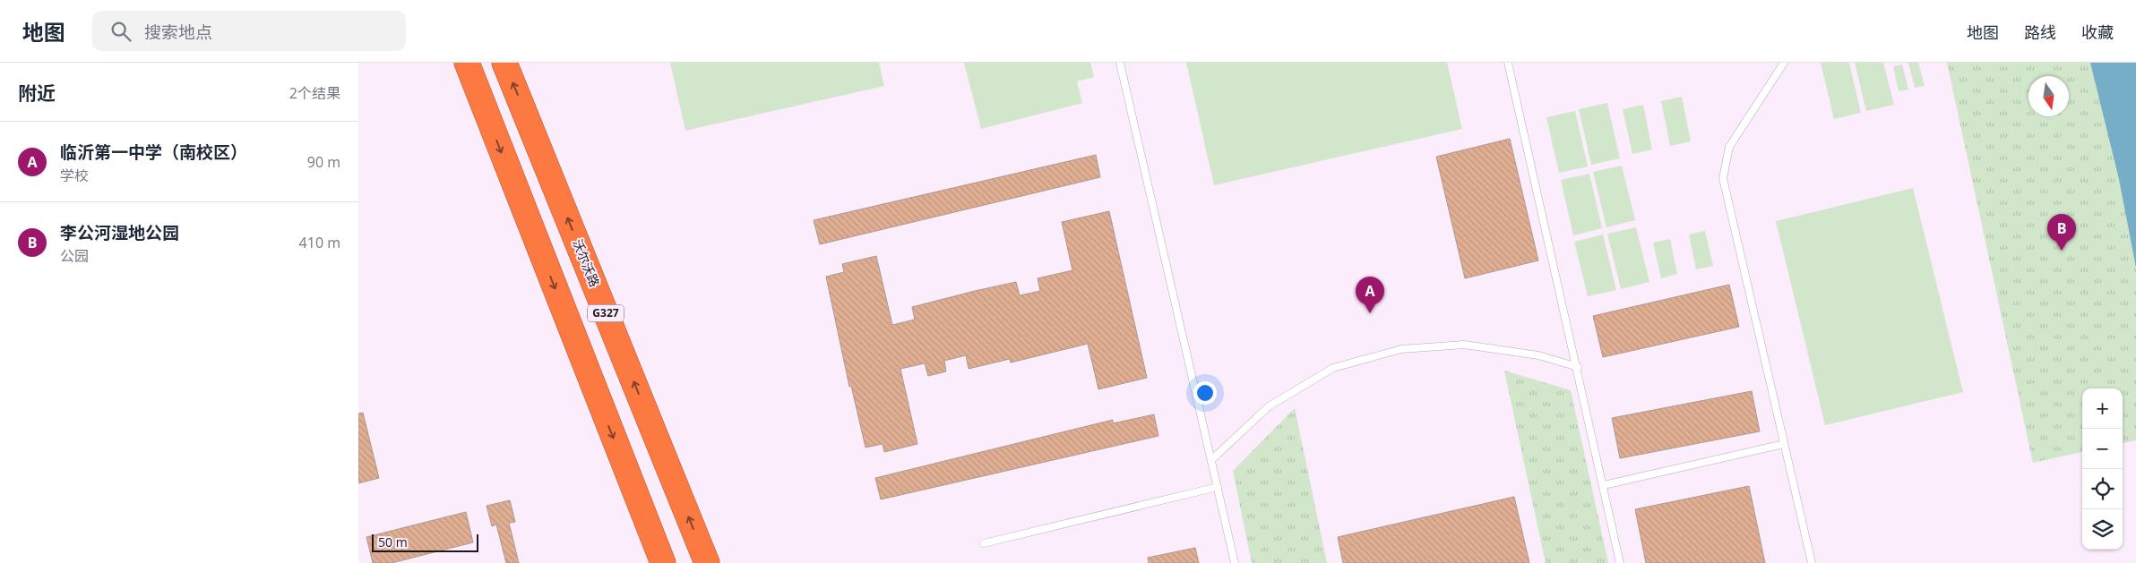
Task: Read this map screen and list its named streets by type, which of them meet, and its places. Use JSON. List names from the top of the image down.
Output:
{
  "streets": {
    "highway": ["沃尔沃路", "G327"]
  },
  "scale_bar": "50 m",
  "north": "bottom",
  "page": {
    "header": "地图",
    "search": "搜索地点",
    "nav": ["地图", "路线", "收藏"],
    "heading": ["附近", "2个结果"],
    "list": [
      {
        "mark": "A",
        "name": "临沂第一中学（南校区）",
        "note": "学校",
        "value": "90 m"
      },
      {
        "mark": "B",
        "name": "李公河湿地公园",
        "note": "公园",
        "value": "410 m"
      }
    ],
    "pins": ["B", "A"],
    "map_buttons": ["+", "−"],
    "scale": "50 m"
  }
}
